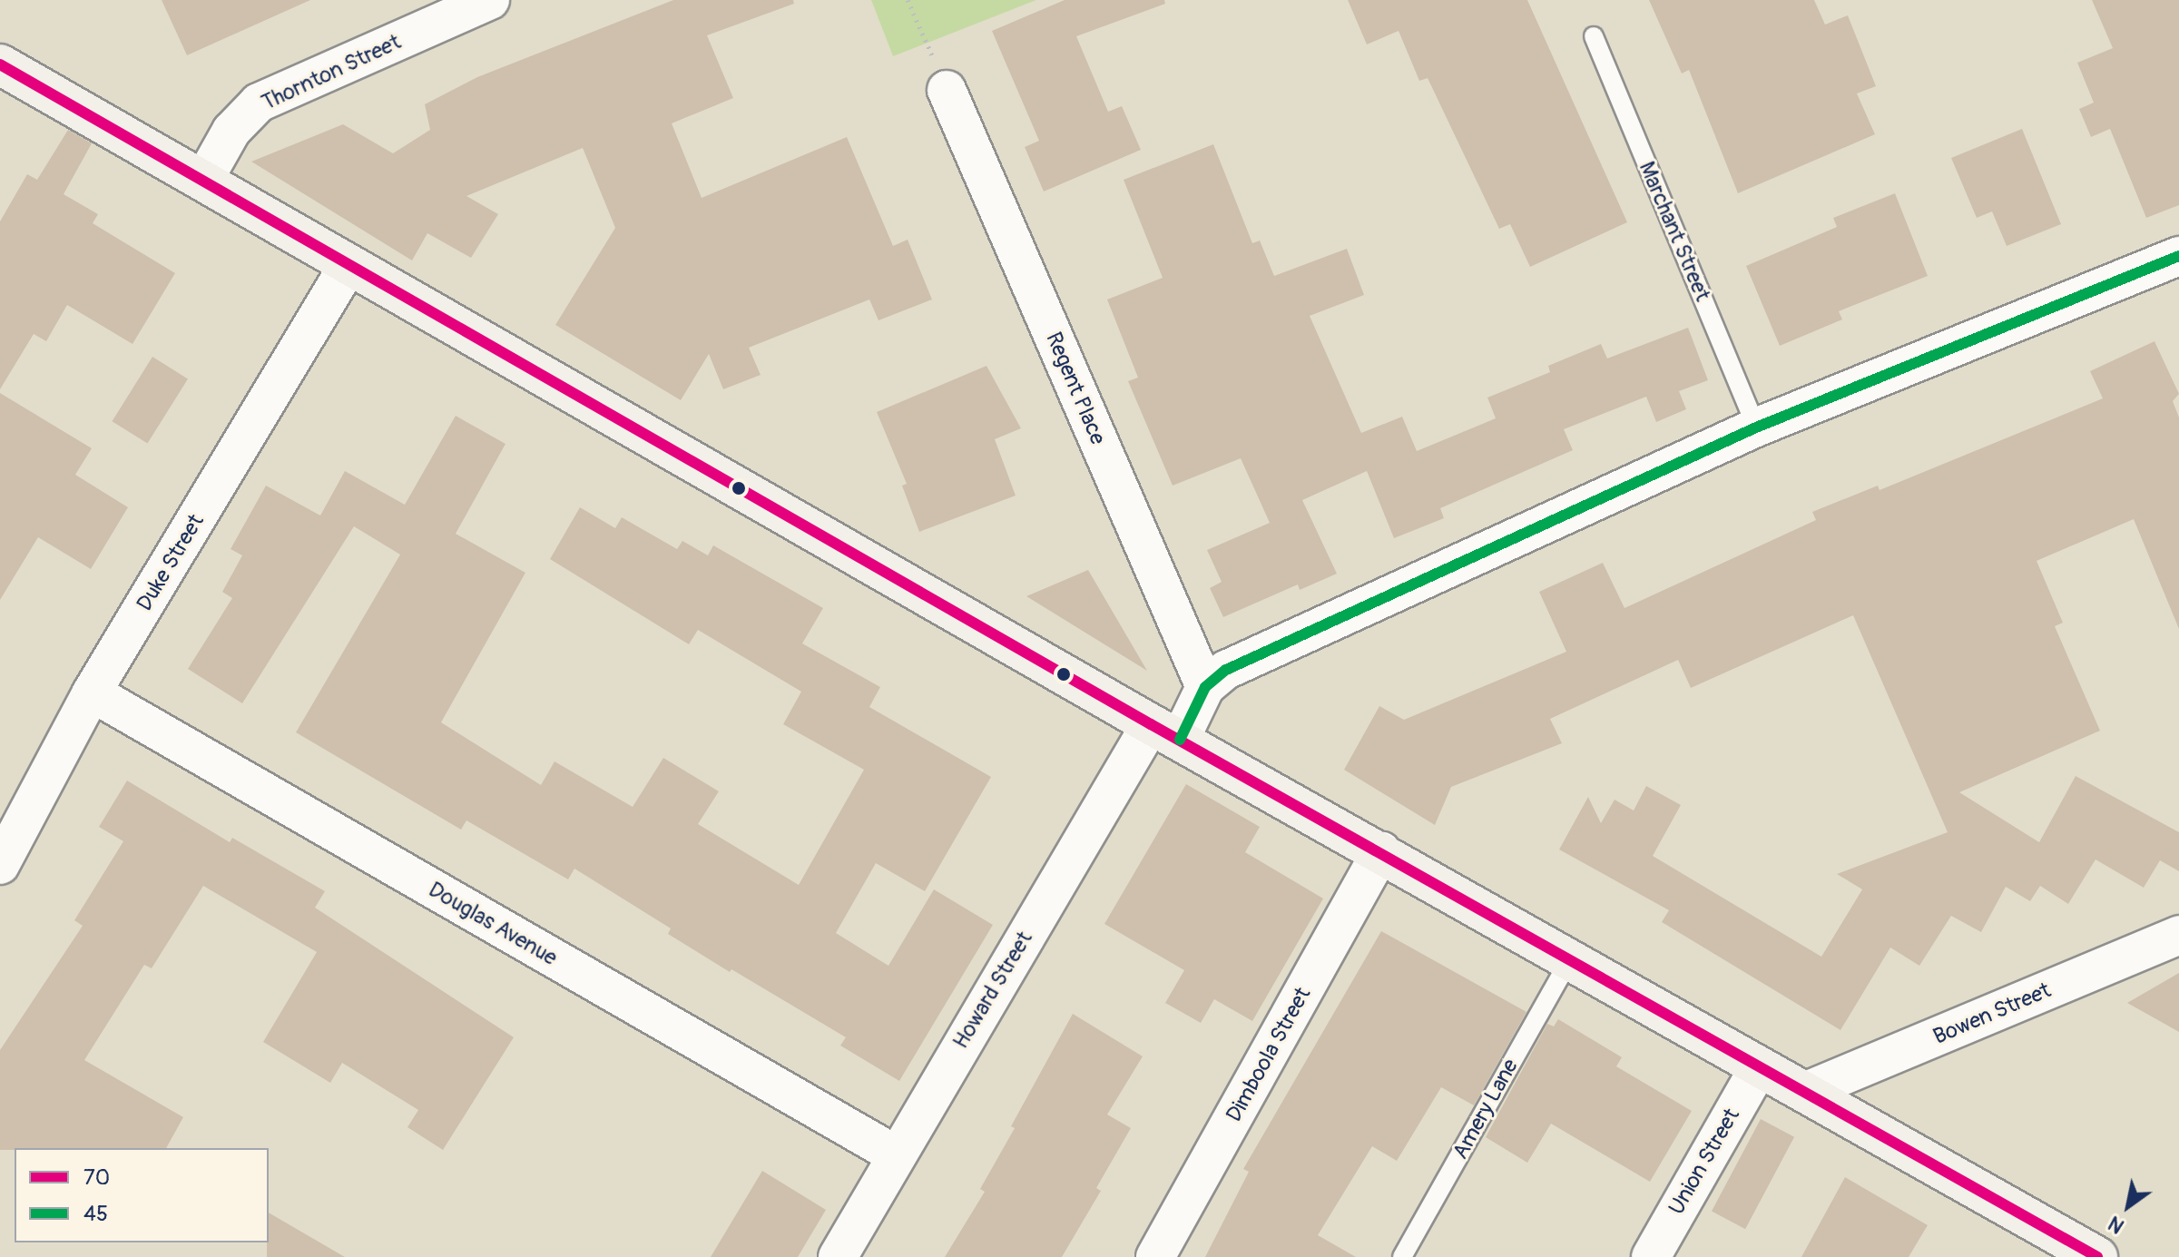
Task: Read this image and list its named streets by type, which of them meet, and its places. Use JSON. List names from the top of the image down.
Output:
{
  "streets": {
    "street": [
      "Thornton Street",
      "Regent Place",
      "Duke Street",
      "Douglas Avenue",
      "Howard Street",
      "Bowen Street",
      "Dimboola Street",
      "Union Street"
    ],
    "lane": ["Marchant Street", "Amery Lane"]
  },
  "crossings": [
    ["Regent Place", "Howard Street"],
    ["Duke Street", "Douglas Avenue"],
    ["Douglas Avenue", "Howard Street"]
  ],
  "lines": ["transit line 70", "transit line 45"],
  "legend": ["70", "45"],
  "north": "bottom left"
}
